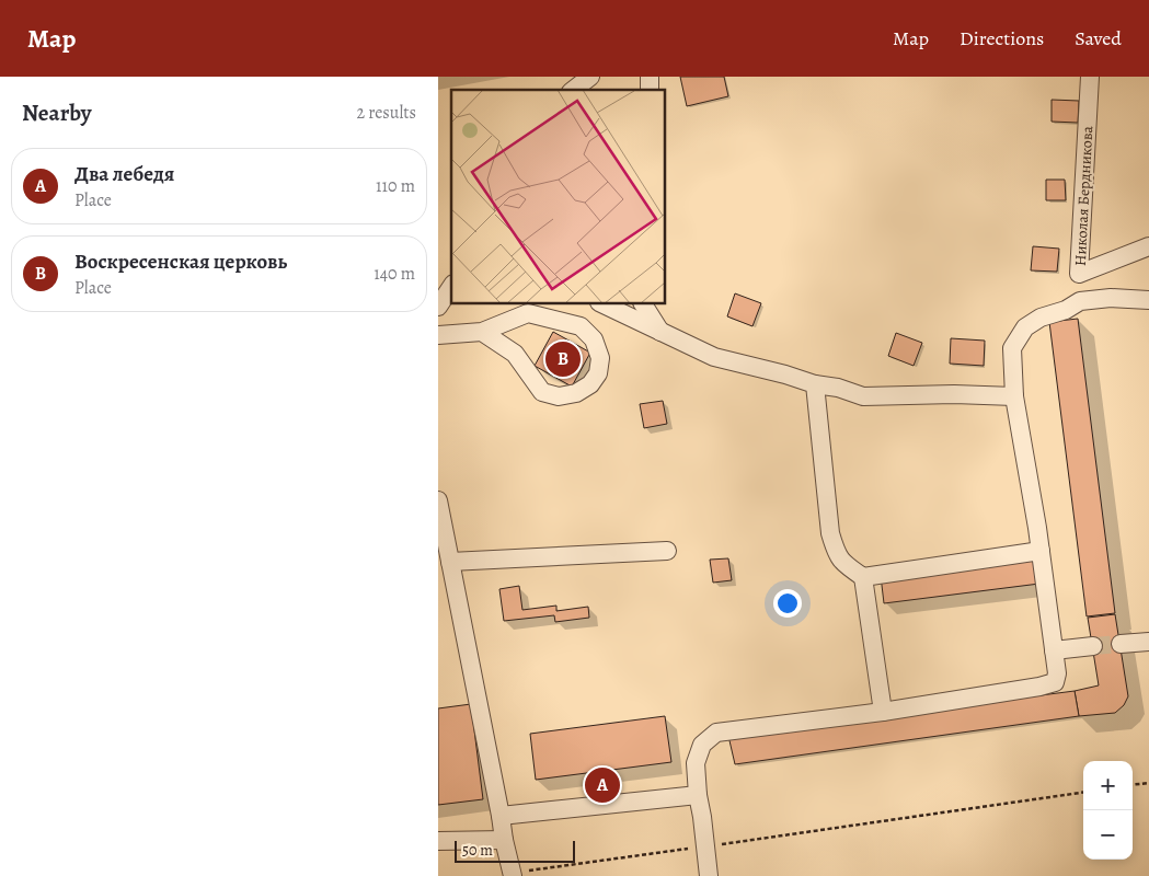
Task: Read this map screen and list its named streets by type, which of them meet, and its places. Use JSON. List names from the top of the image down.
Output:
{
  "streets": {
    "street": ["Николая Бердникова"]
  },
  "scale_bar": "50 m",
  "page": {
    "header": "Map",
    "nav": ["Map", "Directions", "Saved"],
    "heading": ["Nearby", "2 results"],
    "list": [
      {
        "mark": "A",
        "name": "Два лебедя",
        "note": "Place",
        "value": "110 m"
      },
      {
        "mark": "B",
        "name": "Воскресенская церковь",
        "note": "Place",
        "value": "140 m"
      }
    ],
    "pins": ["B", "A"],
    "map_buttons": ["+", "−"],
    "scale": "50 m"
  }
}
